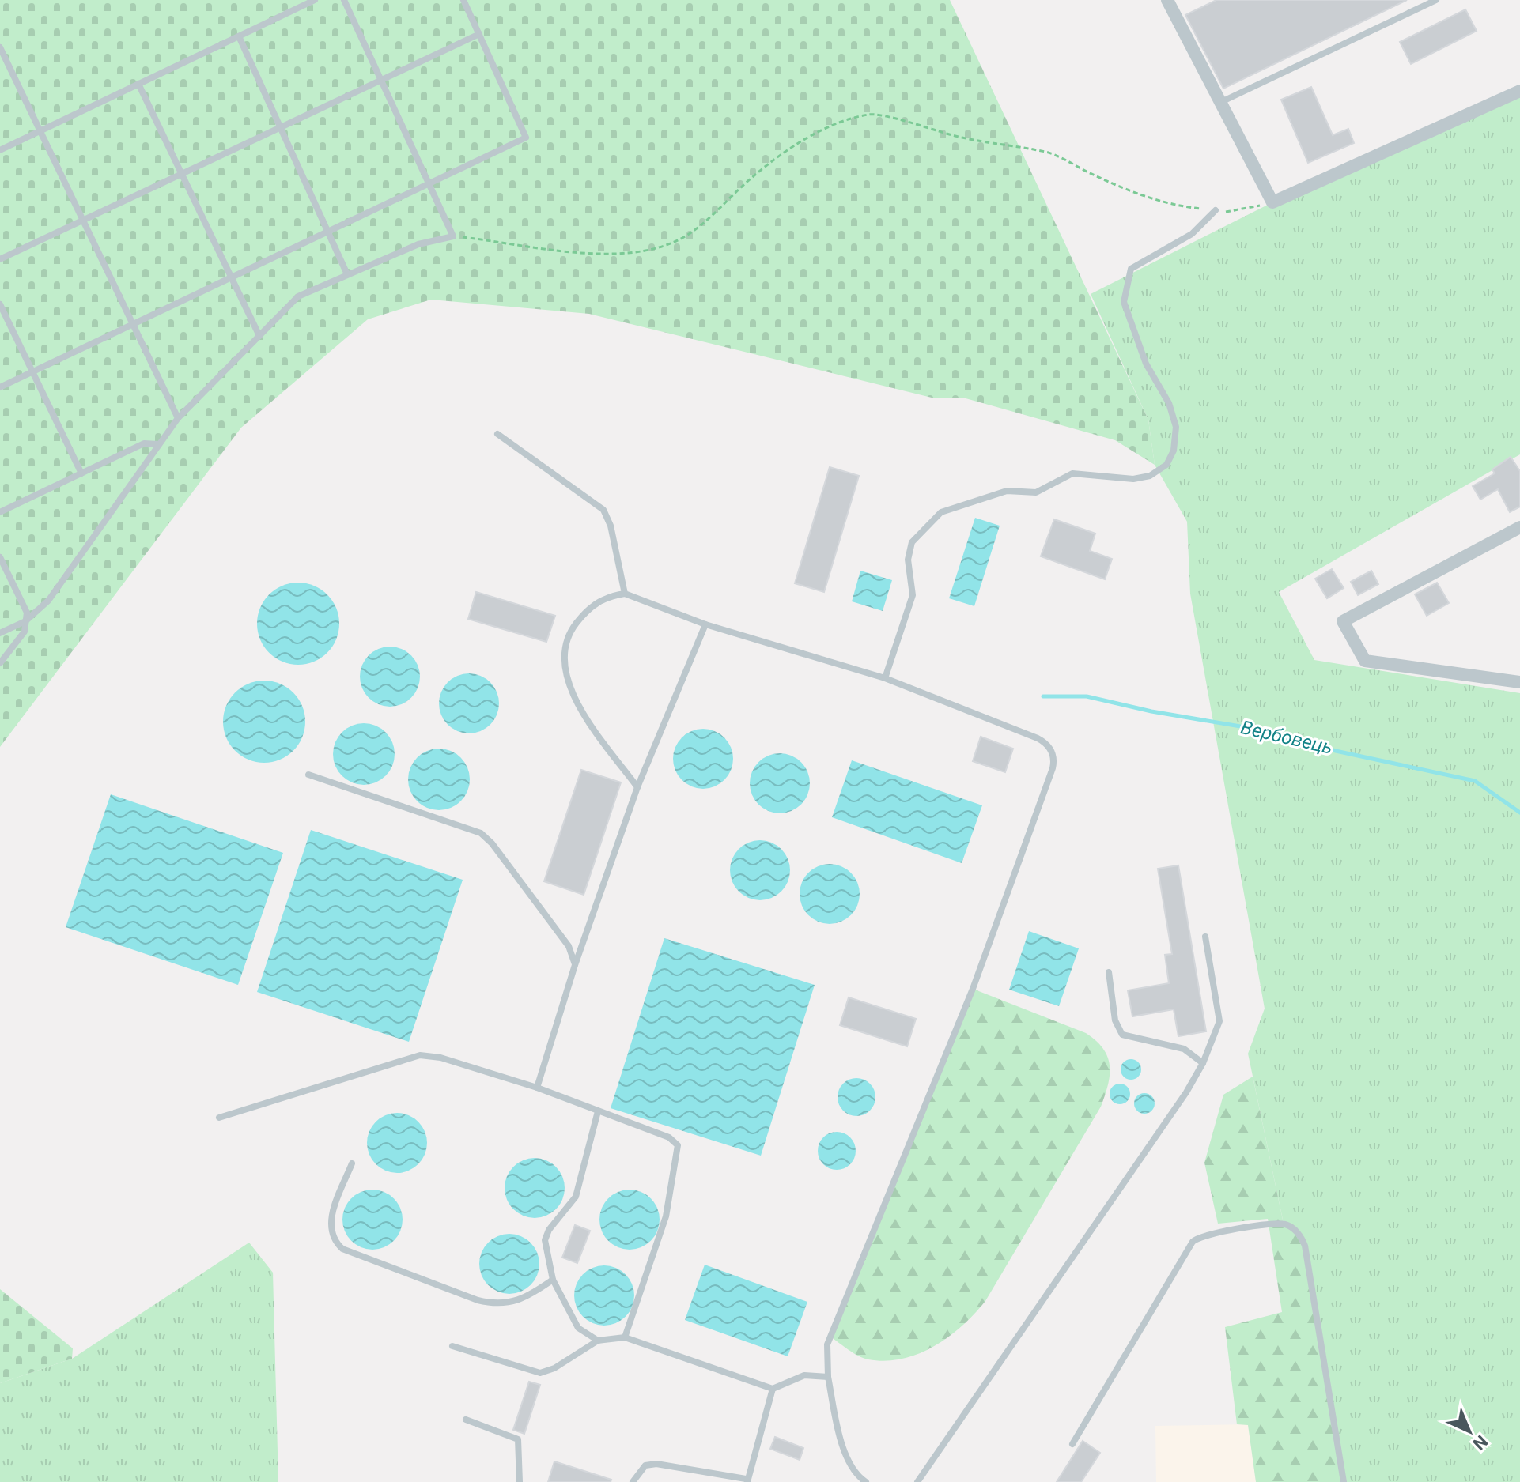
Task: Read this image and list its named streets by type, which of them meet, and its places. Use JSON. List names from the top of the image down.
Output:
{
  "water": ["Вербовець"],
  "north": "bottom right"
}
